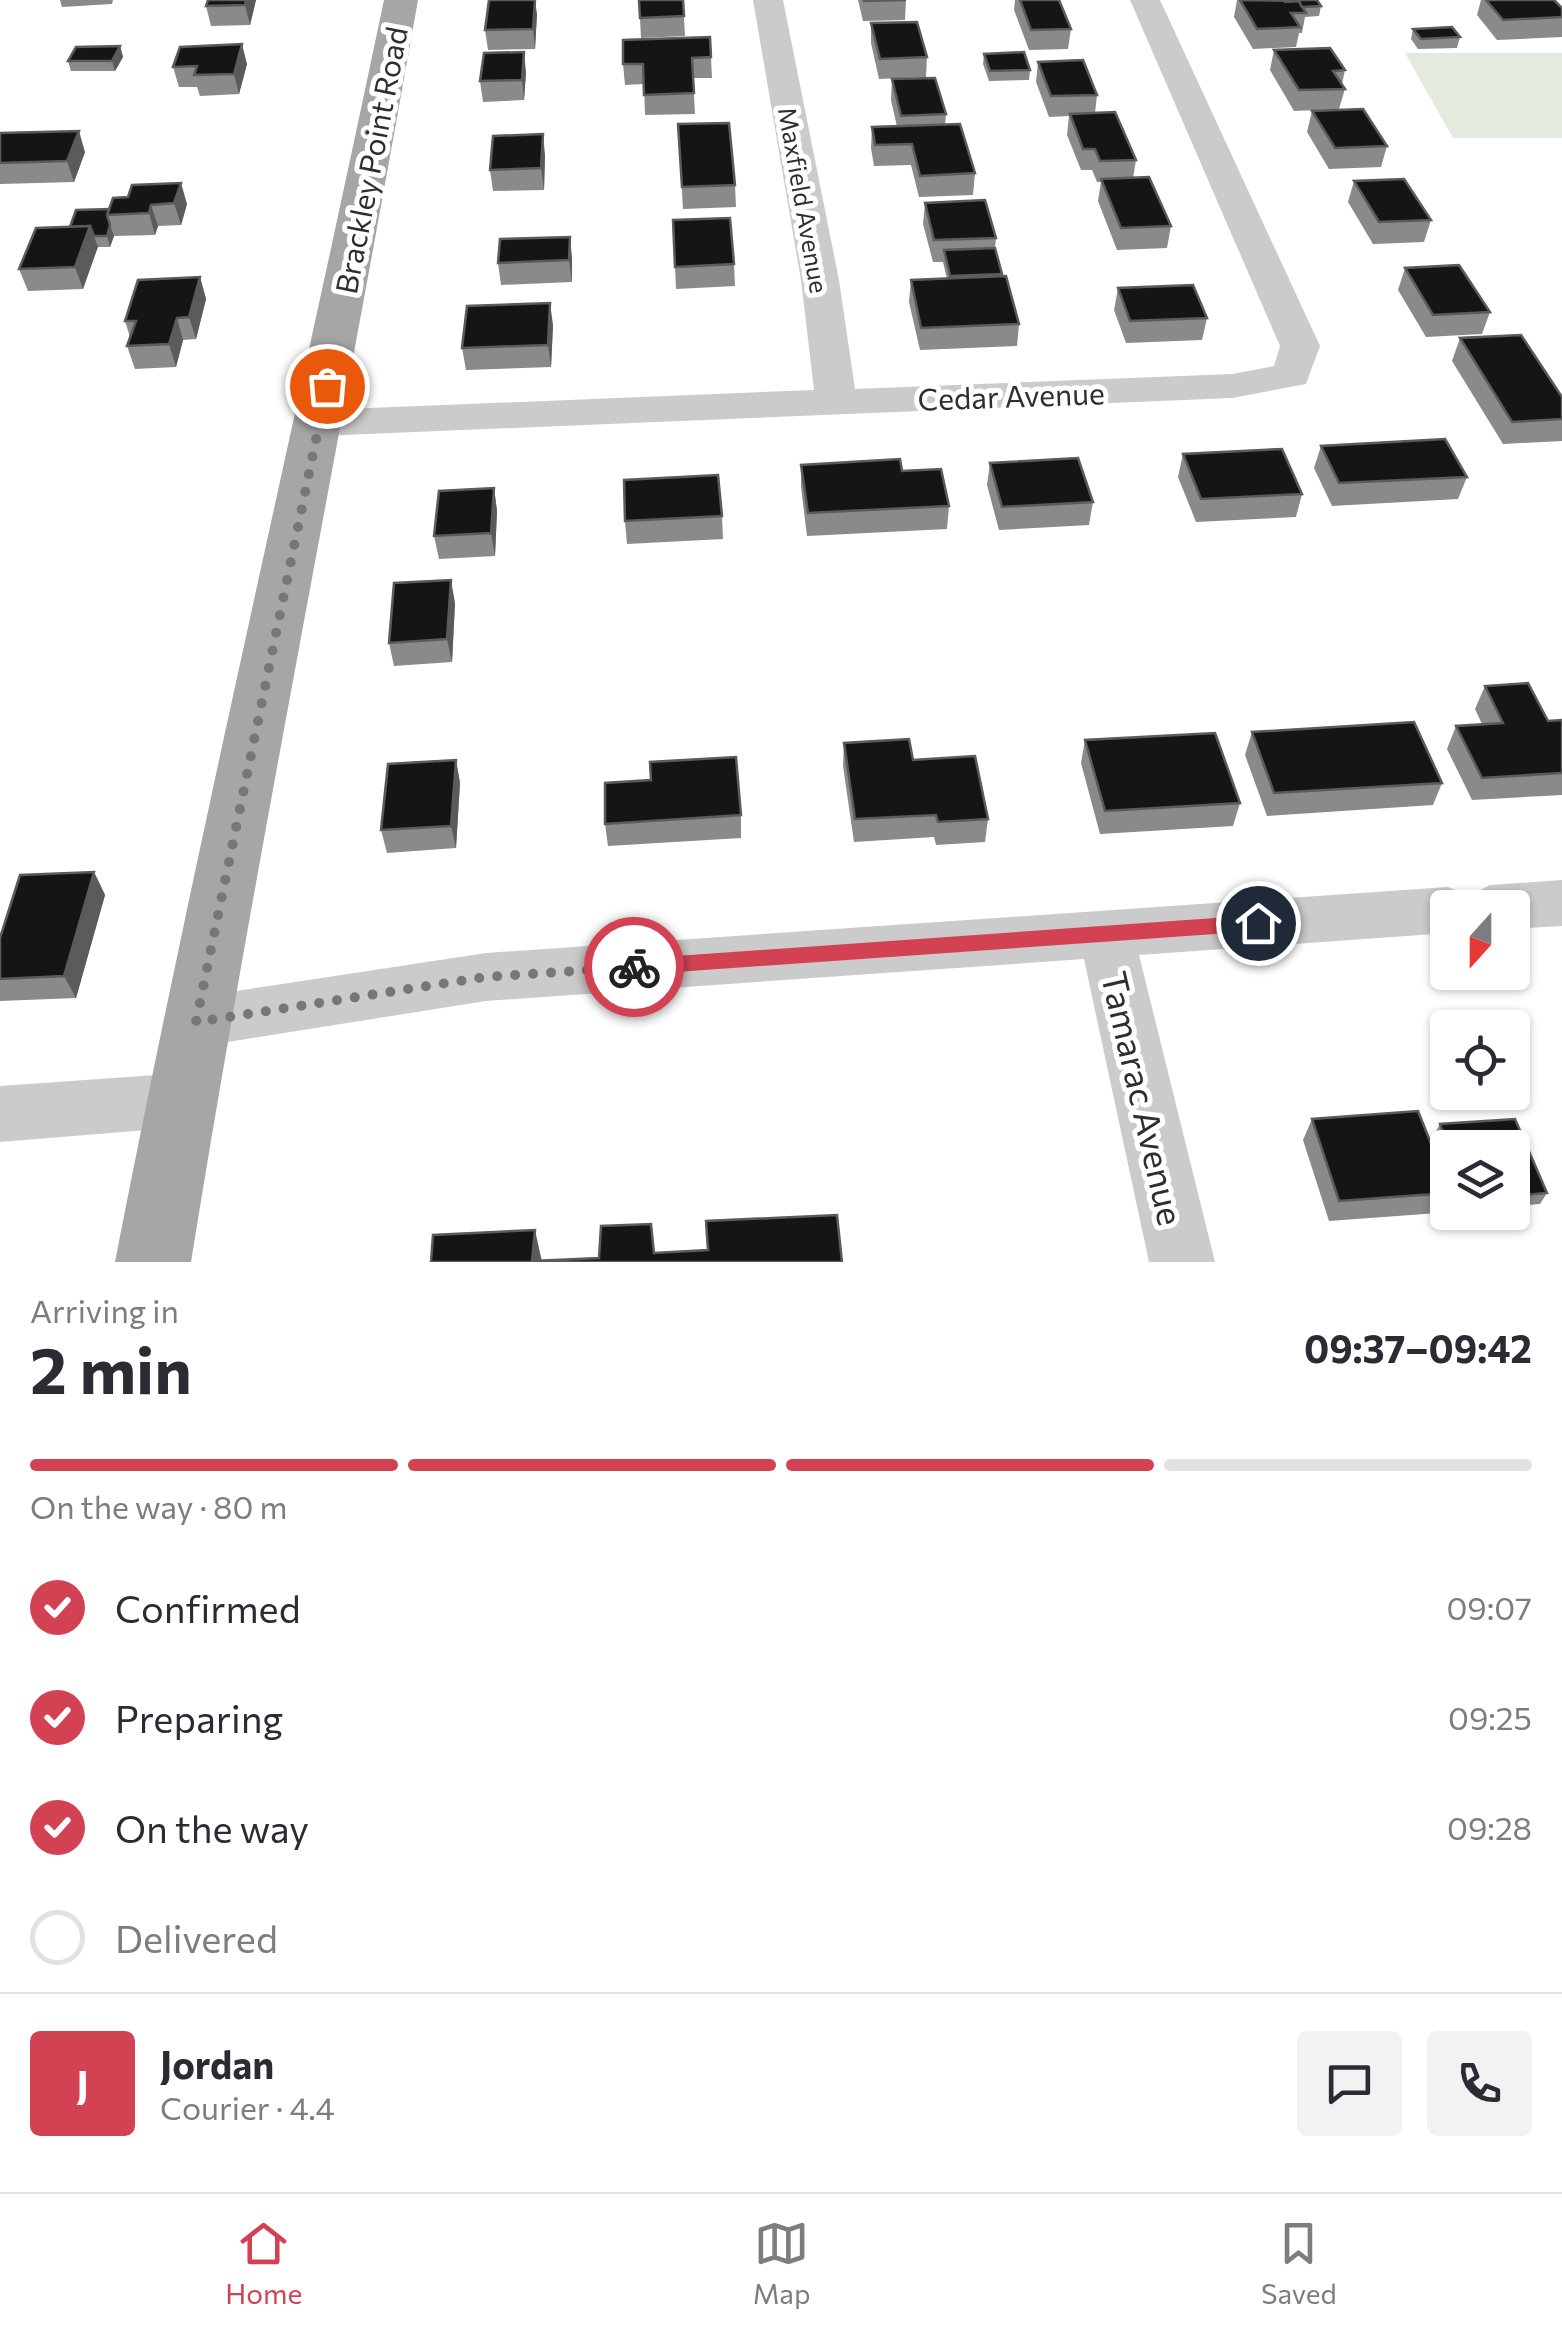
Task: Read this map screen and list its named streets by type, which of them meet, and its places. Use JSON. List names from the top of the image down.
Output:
{
  "streets": {
    "main road": ["Brackley Point Road"],
    "street": ["Maxfield Avenue", "Cedar Avenue", "Tamarac Avenue"]
  },
  "crossings": [
    ["Brackley Point Road", "Cedar Avenue"],
    ["Maxfield Avenue", "Cedar Avenue"]
  ],
  "north": "bottom",
  "page": {
    "heading": ["2 min", "Arriving in", "09:37–09:42"],
    "panel": ["Jordan", "Courier · 4.4"],
    "bar": "On the way · 80 m",
    "list": [
      ["Confirmed", "09:07"],
      ["Preparing", "09:25"],
      ["On the way", "09:28"],
      "Delivered"
    ],
    "round": "J",
    "tabs": ["Home", "Map", "Saved"]
  }
}
